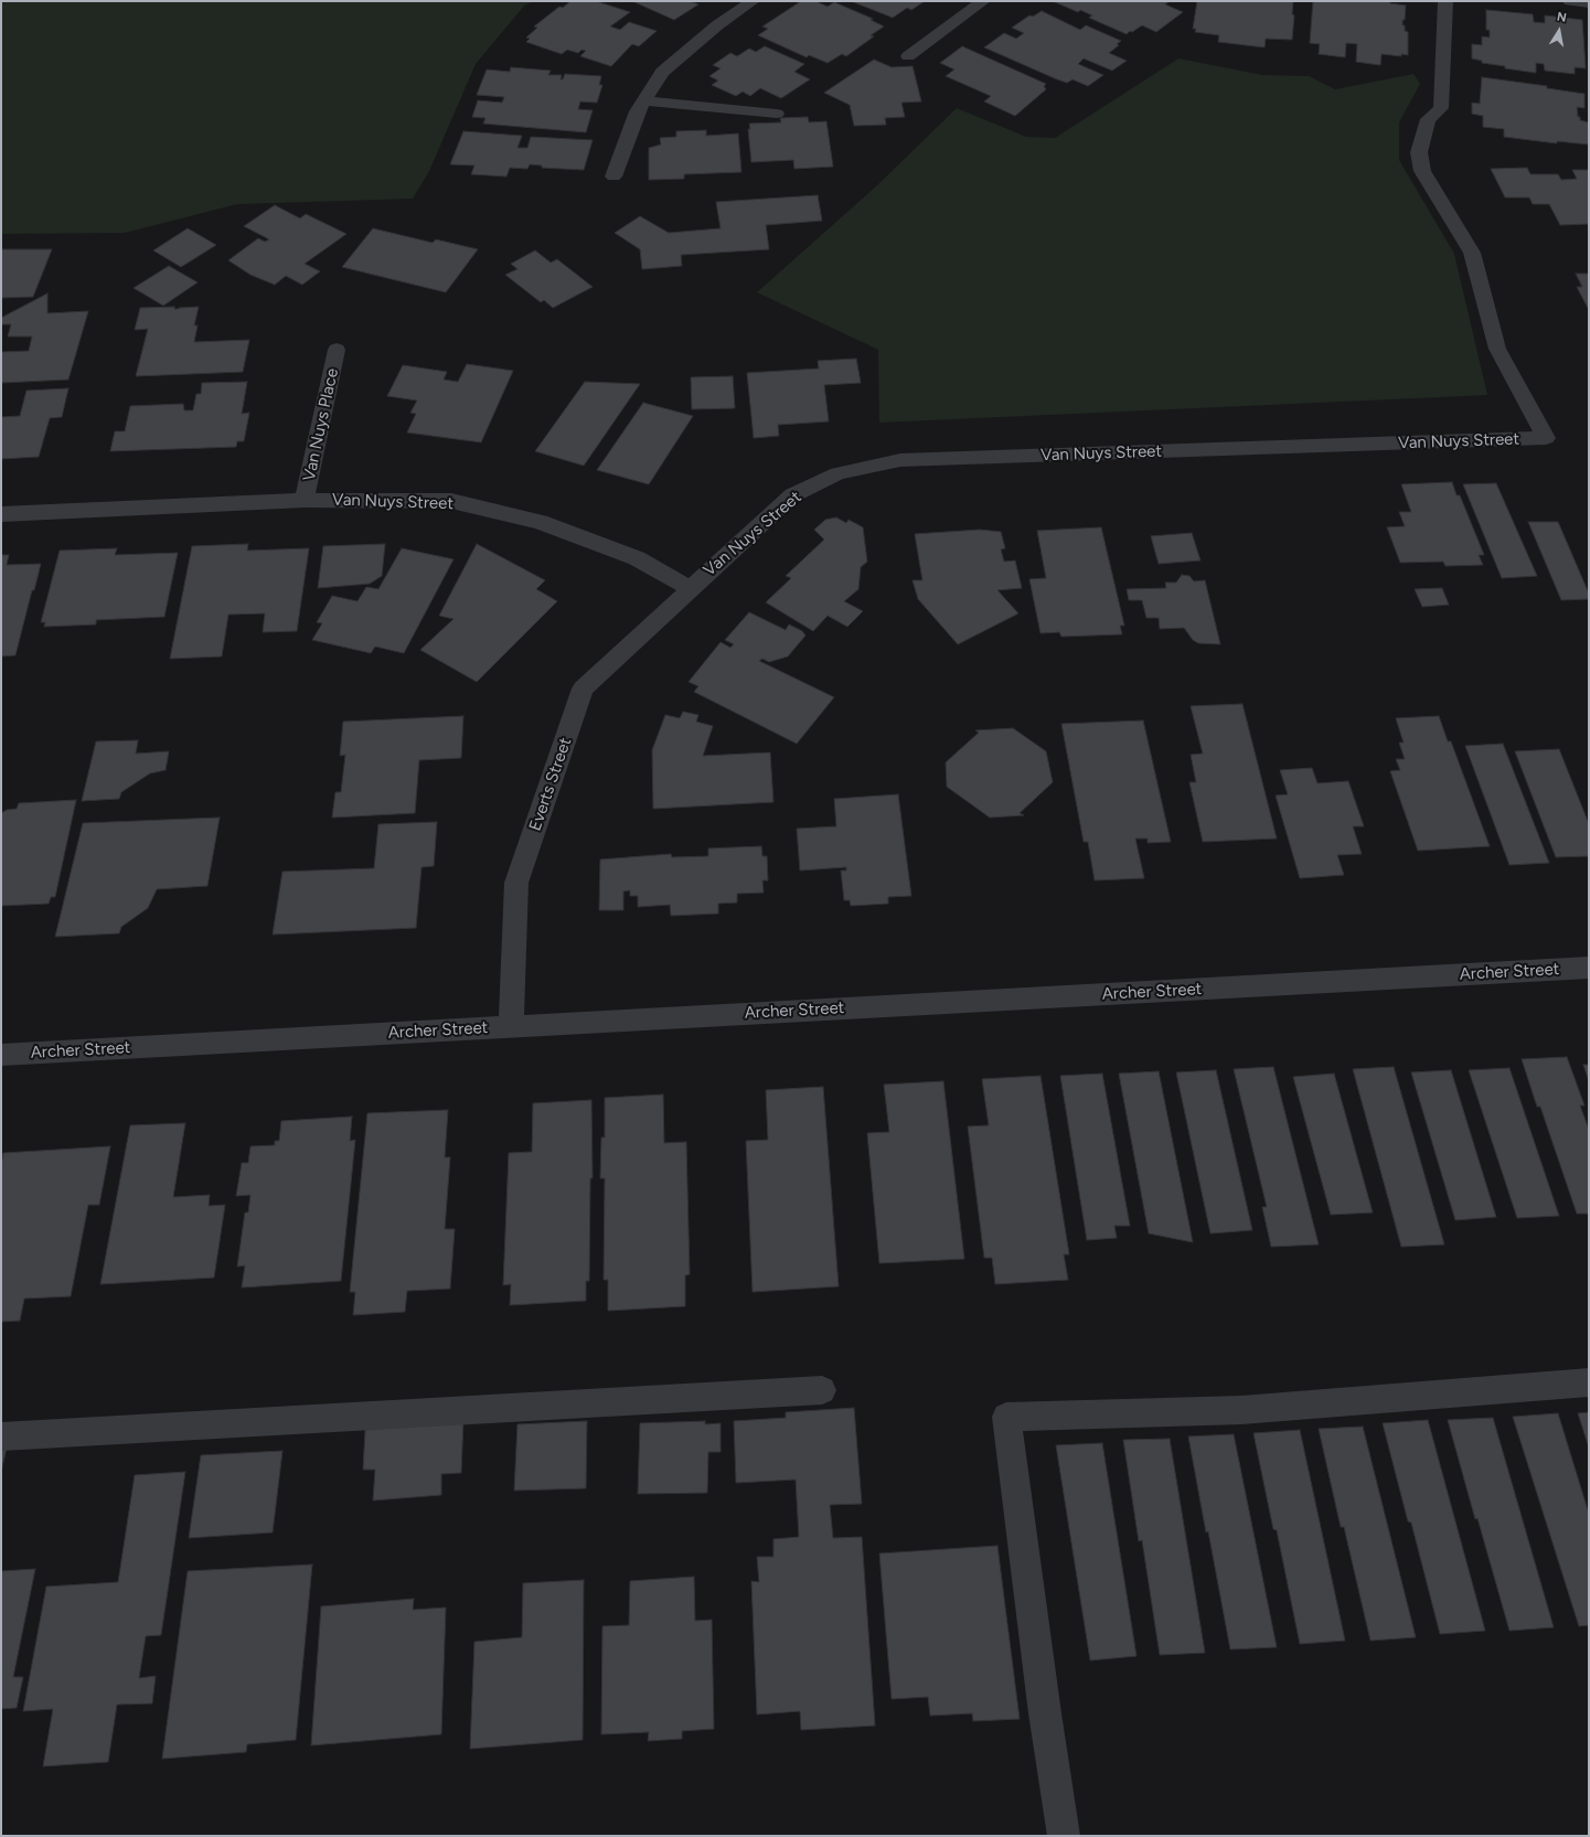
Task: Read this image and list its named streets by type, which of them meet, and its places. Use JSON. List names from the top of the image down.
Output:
{
  "streets": {
    "street": [
      "Van Nuys Place",
      "Van Nuys Street",
      "Everts Street",
      "Archer Street"
    ]
  },
  "crossings": [
    ["Van Nuys Place", "Van Nuys Street"],
    ["Van Nuys Street", "Everts Street"],
    ["Everts Street", "Archer Street"]
  ],
  "north": "top"
}
